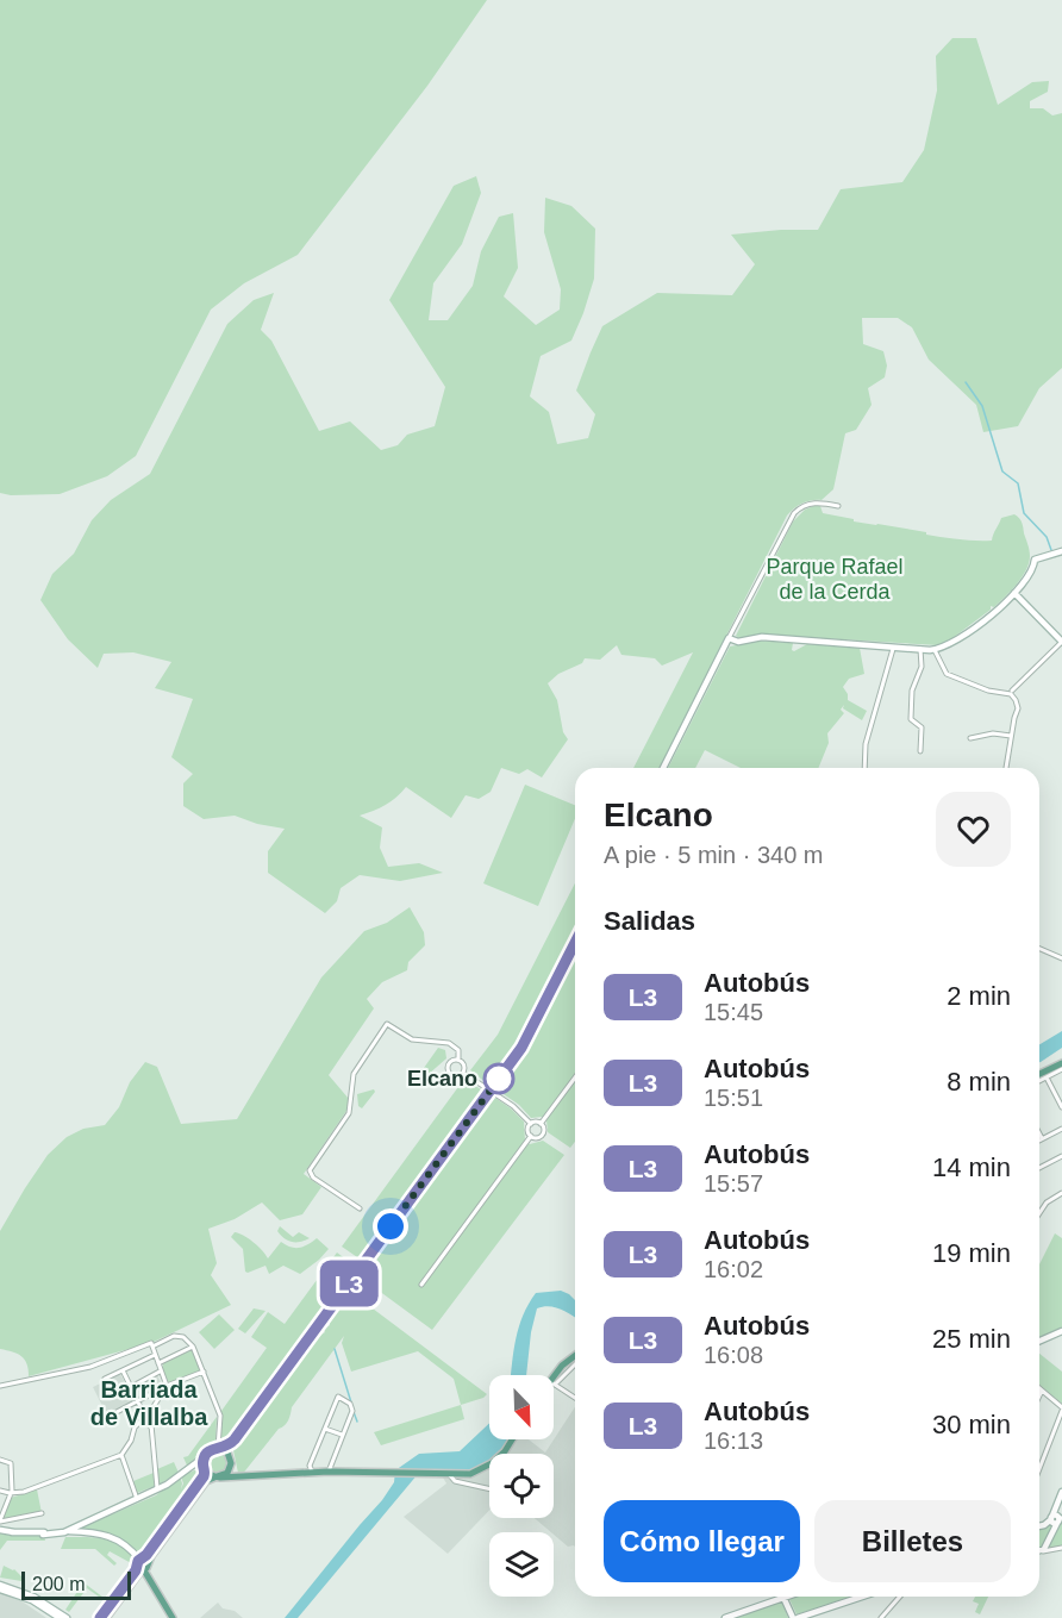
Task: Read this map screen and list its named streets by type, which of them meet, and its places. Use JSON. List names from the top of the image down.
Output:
{
  "districts": ["Barriada de Villalba"],
  "parks": ["Parque Rafael de la Cerda"],
  "places": ["Elcano"],
  "lines": ["bus line L3"],
  "scale_bar": "200 m",
  "north": "bottom right",
  "page": {
    "on_map": "L3",
    "heading": [
      ["Elcano", "A pie · 5 min · 340 m"],
      "Salidas"
    ],
    "list": [
      {
        "mark": "L3",
        "name": "Autobús",
        "note": "15:45",
        "value": "2 min"
      },
      {
        "mark": "L3",
        "name": "Autobús",
        "note": "15:51",
        "value": "8 min"
      },
      {
        "mark": "L3",
        "name": "Autobús",
        "note": "15:57",
        "value": "14 min"
      },
      {
        "mark": "L3",
        "name": "Autobús",
        "note": "16:02",
        "value": "19 min"
      },
      {
        "mark": "L3",
        "name": "Autobús",
        "note": "16:08",
        "value": "25 min"
      },
      {
        "mark": "L3",
        "name": "Autobús",
        "note": "16:13",
        "value": "30 min"
      }
    ],
    "buttons": ["Cómo llegar", "Billetes"],
    "scale": "200 m"
  }
}
